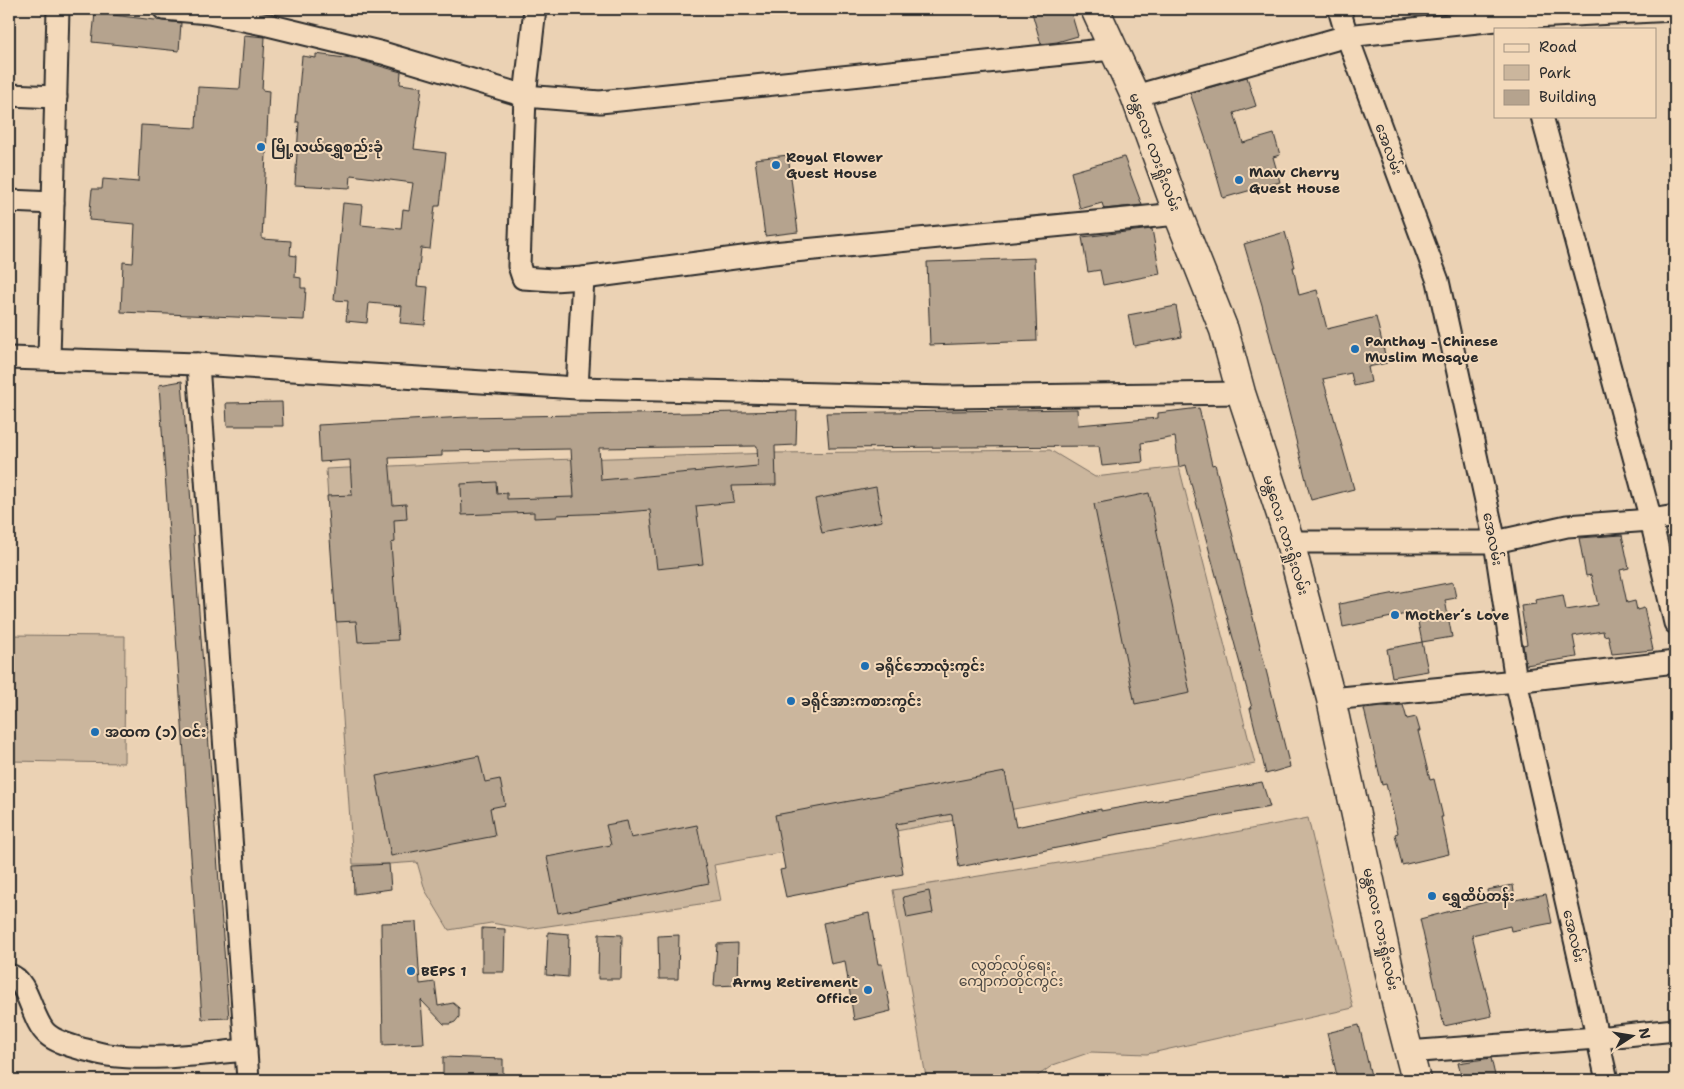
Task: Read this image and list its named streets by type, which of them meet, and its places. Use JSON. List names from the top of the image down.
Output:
{
  "streets": {
    "highway": ["မန္တလေး လားရှိုးလမ်း"],
    "street": ["အေလမ်း"]
  },
  "parks": ["လွတ်လပ်ရေး ကျောက်တိုင်ကွင်း"],
  "places": [
    "မြို့လယ်ရွှေစည်းခုံ",
    "Royal Flower Guest House",
    "Maw Cherry Guest House",
    "Panthay - Chinese Muslim Mosque",
    "Mother´s Love",
    "ခရိုင်ဘောလုံးကွင်း",
    "ခရိုင်အားကစားကွင်း",
    "အထက (၁) ဝင်း",
    "ရွှေထိပ်တန်း",
    "BEPS 1",
    "Army Retirement Office"
  ],
  "legend": ["Road", "Park", "Building"],
  "north": "right"
}
